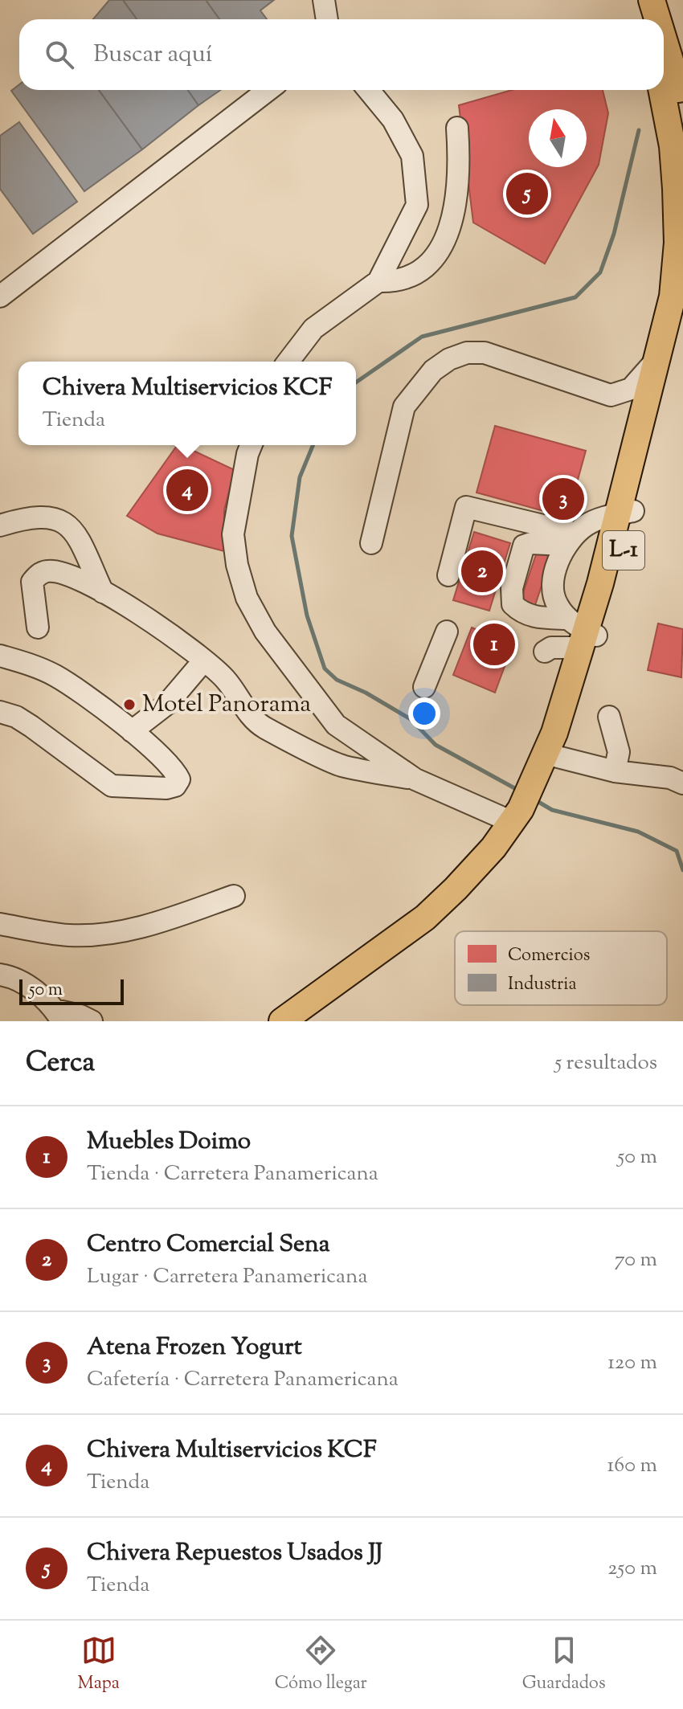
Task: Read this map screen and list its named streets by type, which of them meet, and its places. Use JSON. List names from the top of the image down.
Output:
{
  "streets": {
    "main road": ["L-1"]
  },
  "places": ["Motel Panorama"],
  "legend": ["Comercios", "Industria"],
  "scale_bar": "50 m",
  "north": "top",
  "page": {
    "search": "Buscar aquí",
    "pins": [
      "5",
      "4",
      "3",
      "2",
      "1"
    ],
    "popup": ["Chivera Multiservicios KCF", "Tienda"],
    "scale": "50 m",
    "heading": ["Cerca", "5 resultados"],
    "list": [
      {
        "mark": "1",
        "name": "Muebles Doimo",
        "note": "Tienda · Carretera Panamericana",
        "value": "50 m"
      },
      {
        "mark": "2",
        "name": "Centro Comercial Sena",
        "note": "Lugar · Carretera Panamericana",
        "value": "70 m"
      },
      {
        "mark": "3",
        "name": "Atena Frozen Yogurt",
        "note": "Cafetería · Carretera Panamericana",
        "value": "120 m"
      },
      {
        "mark": "4",
        "name": "Chivera Multiservicios KCF",
        "note": "Tienda",
        "value": "160 m"
      },
      {
        "mark": "5",
        "name": "Chivera Repuestos Usados JJ",
        "note": "Tienda",
        "value": "250 m"
      }
    ],
    "nav": ["Mapa", "Cómo llegar", "Guardados"]
  }
}
